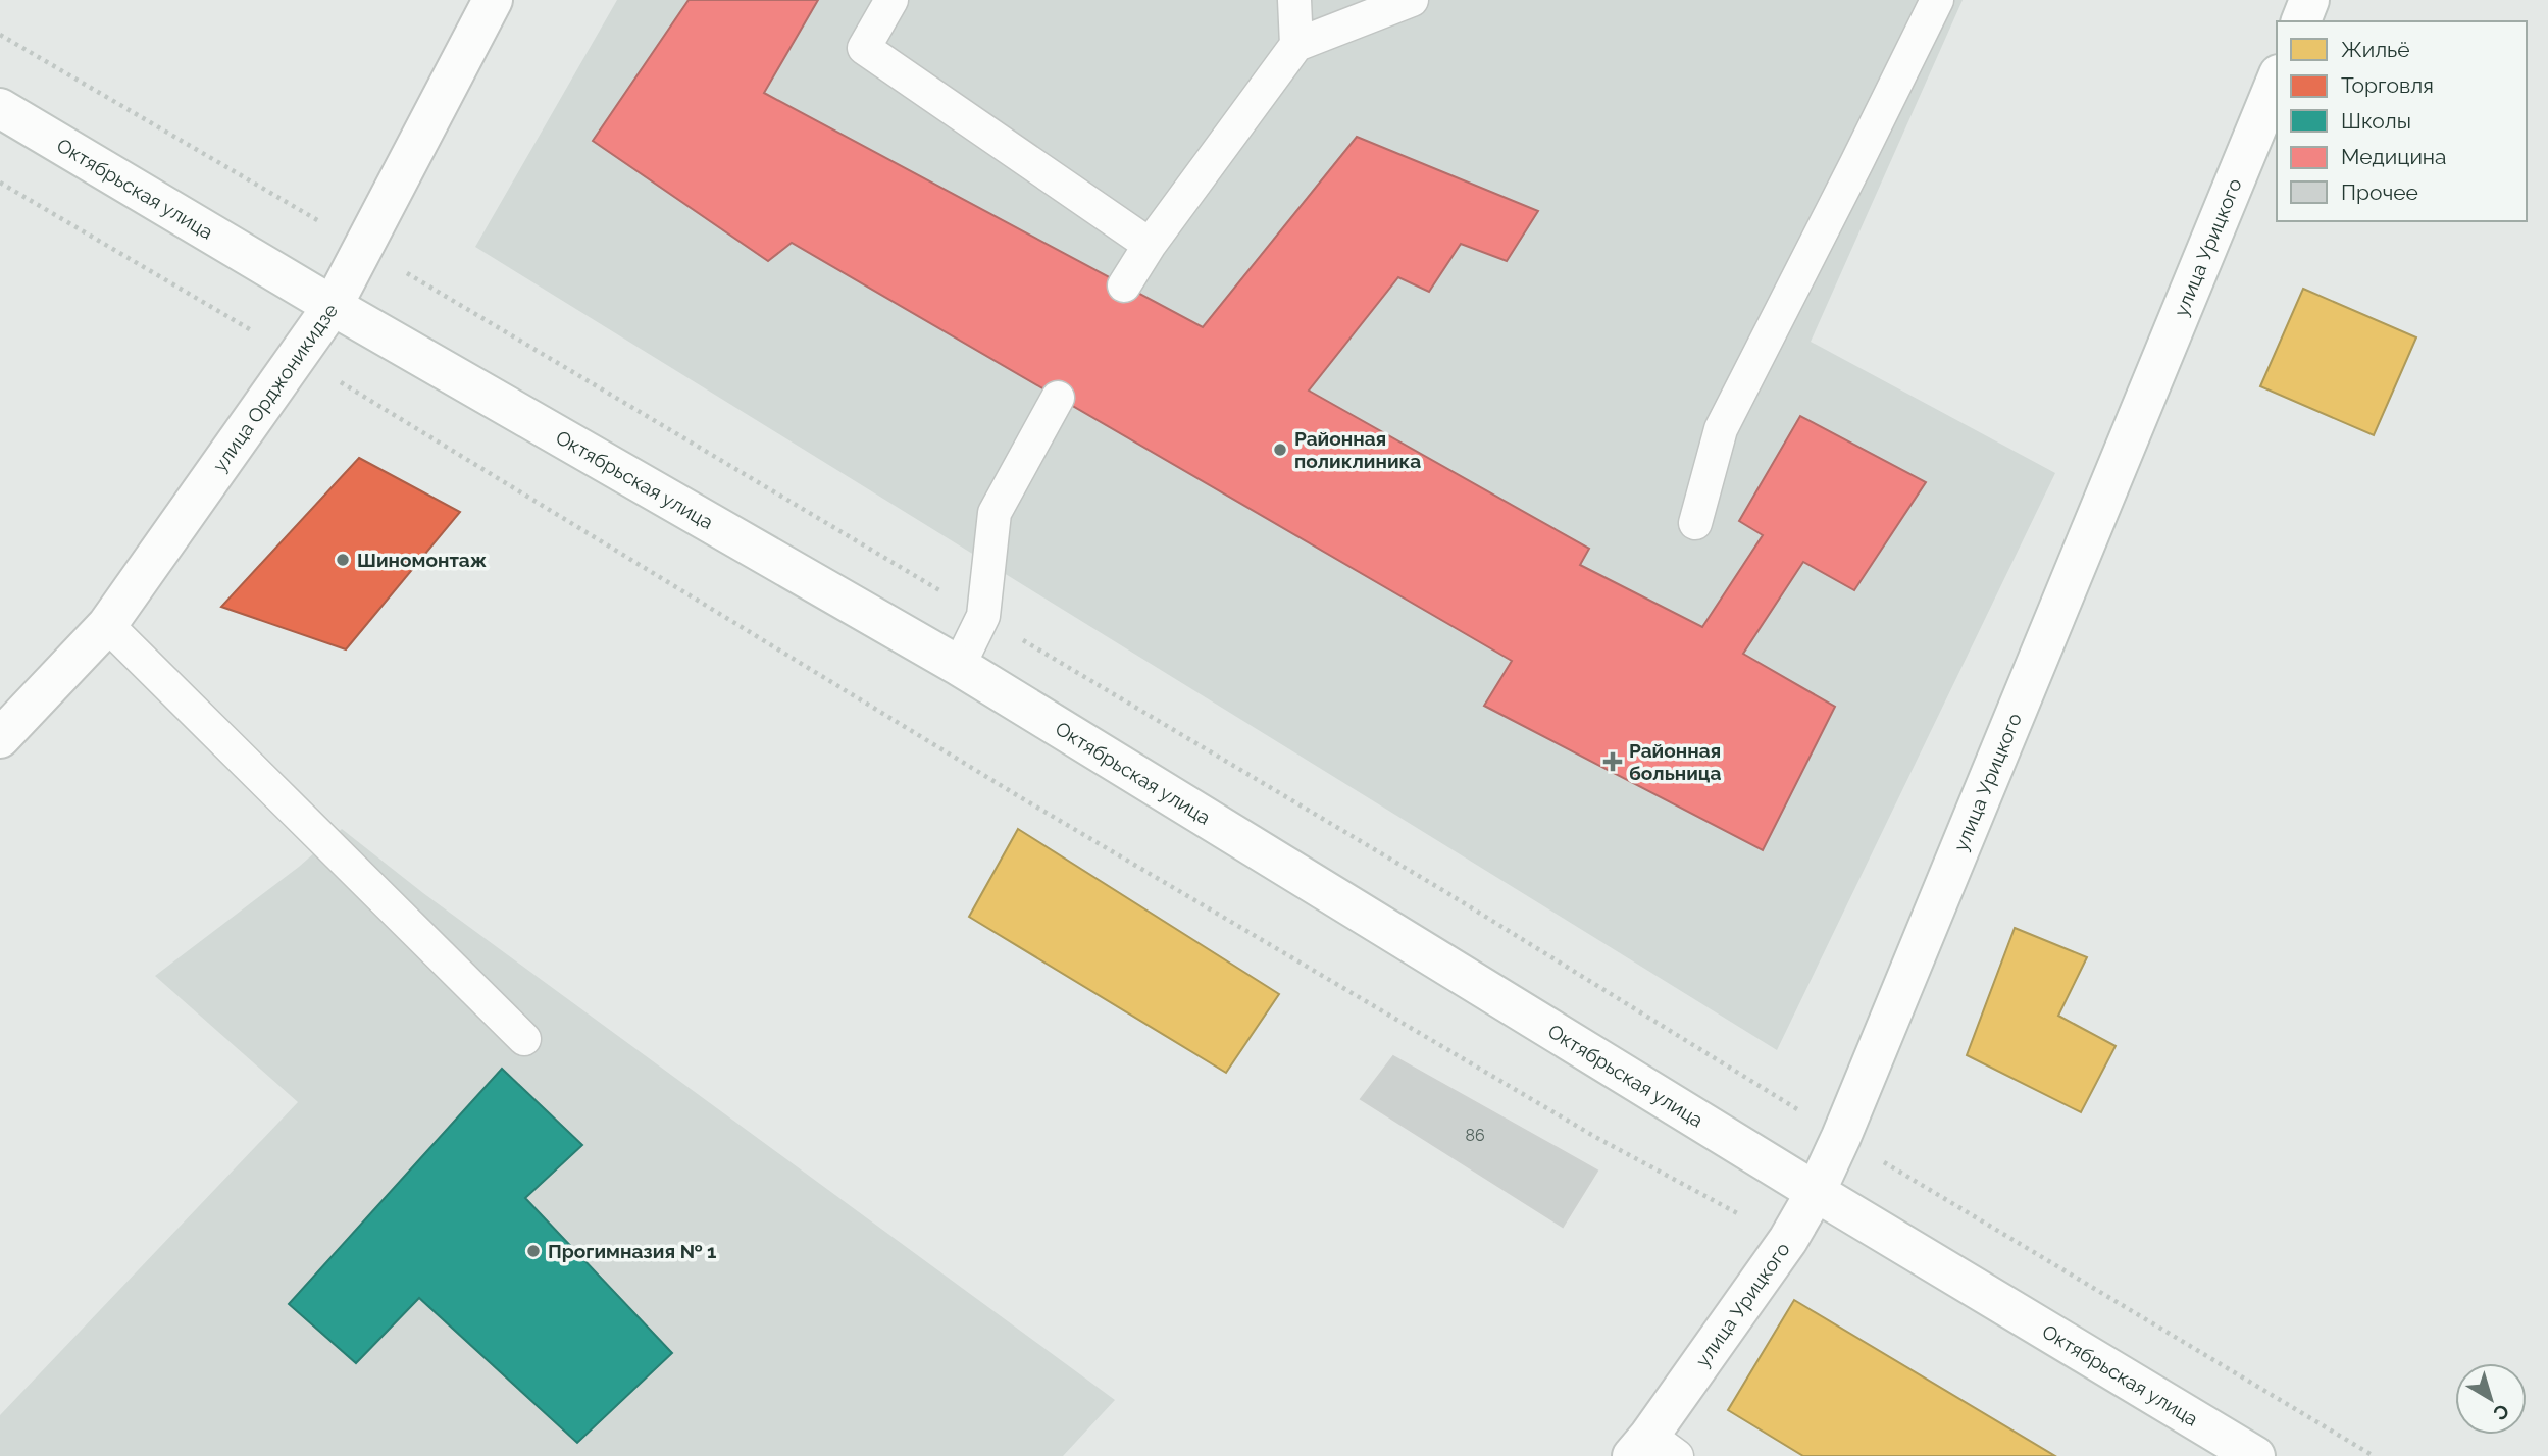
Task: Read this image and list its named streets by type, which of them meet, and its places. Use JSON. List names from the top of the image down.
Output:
{
  "streets": {
    "main road": ["Октябрьская улица", "улица Урицкого", "улица Орджоникидзе"]
  },
  "crossings": [
    ["Октябрьская улица", "улица Урицкого"],
    ["Октябрьская улица", "улица Орджоникидзе"]
  ],
  "places": {
    "other": ["Районная поликлиника", "Шиномонтаж", "Прогимназия № 1"],
    "health": ["Районная больница"]
  },
  "house_numbers": ["86"],
  "legend": [
    "Жильё",
    "Торговля",
    "Школы",
    "Медицина",
    "Прочее"
  ],
  "north": "bottom right"
}
